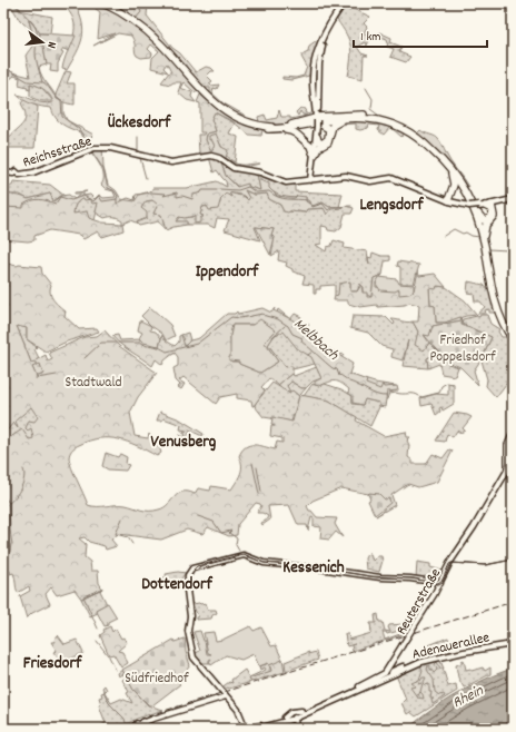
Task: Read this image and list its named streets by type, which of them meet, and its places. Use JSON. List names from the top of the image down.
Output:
{
  "streets": {
    "main road": ["Reichsstraße", "Reuterstraße", "Adenauerallee"]
  },
  "crossings": [
    ["Reuterstraße", "Adenauerallee"]
  ],
  "districts": [
    "Ückesdorf",
    "Lengsdorf",
    "Ippendorf",
    "Venusberg",
    "Kessenich",
    "Dottendorf",
    "Friesdorf"
  ],
  "water": ["Melbbach", "Rhein"],
  "parks": ["Friedhof Poppelsdorf", "Stadtwald", "Südfriedhof"],
  "scale_bar": "1 km",
  "north": "right"
}
